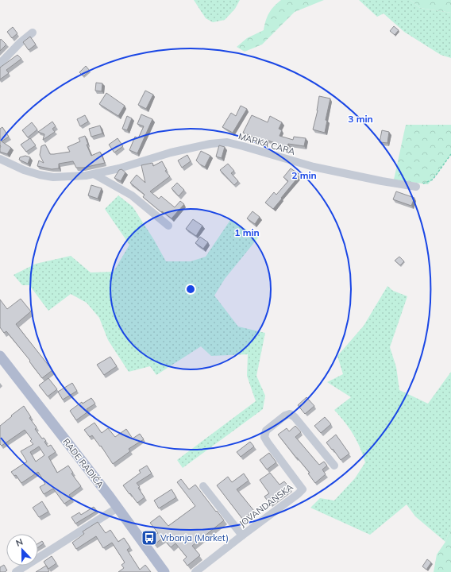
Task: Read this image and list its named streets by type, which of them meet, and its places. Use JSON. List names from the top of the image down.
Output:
{
  "streets": {
    "main road": ["RADE RADIĆA"],
    "street": ["MARKA CARA", "JOVANDANSKA"]
  },
  "places": {
    "bus stop": ["Vrbanja (Market)"]
  },
  "north": "top",
  "rings": ["3 min", "2 min", "1 min"]
}
